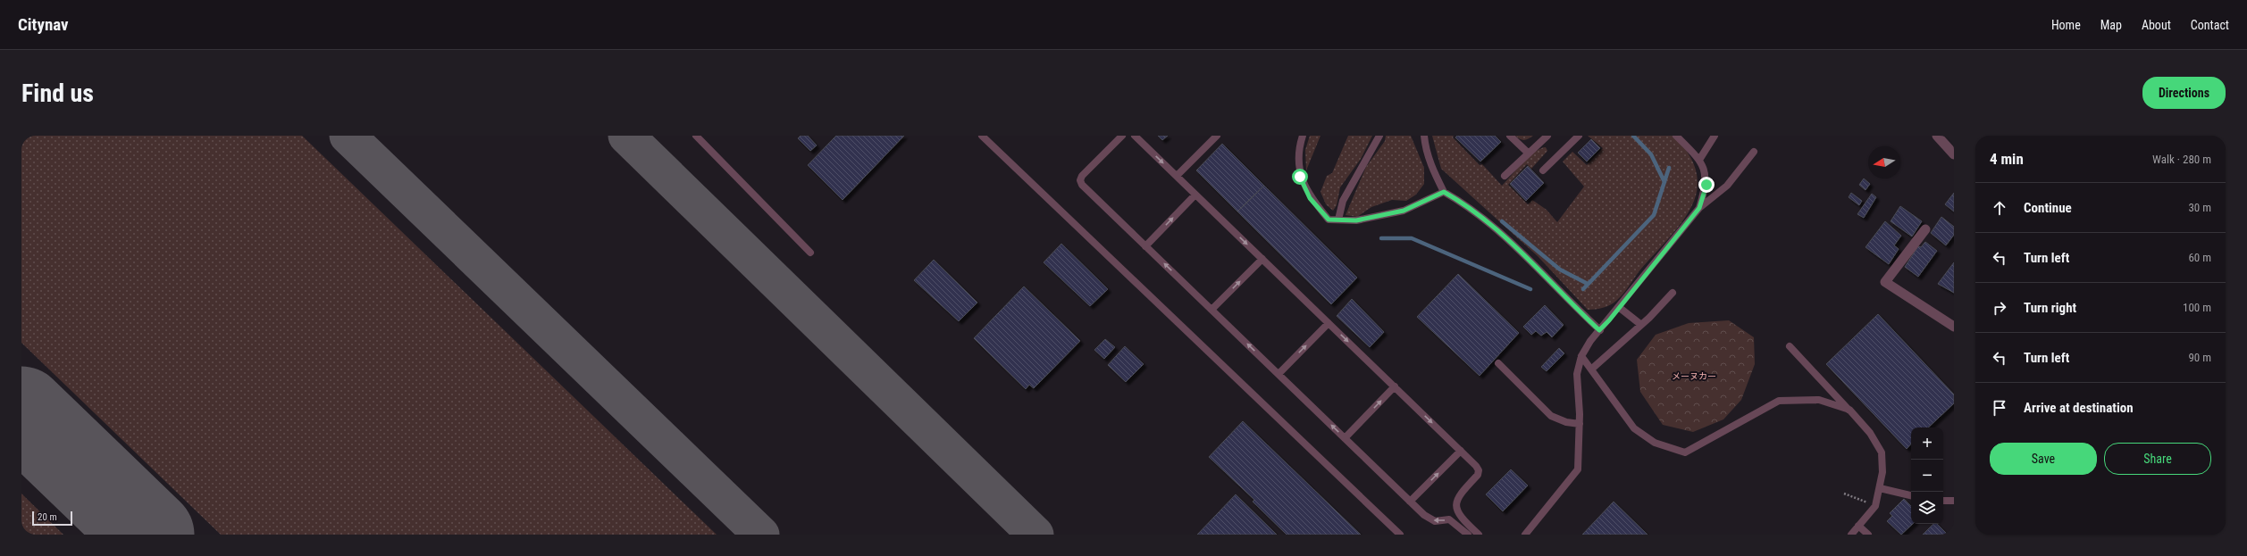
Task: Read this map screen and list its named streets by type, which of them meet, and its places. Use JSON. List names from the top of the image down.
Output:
{
  "parks": ["メーヌカー"],
  "scale_bar": "20 m",
  "north": "left",
  "page": {
    "header": "Citynav",
    "nav": [
      "Home",
      "Map",
      "About",
      "Contact"
    ],
    "buttons": [
      "Directions",
      ["Save", "Share"]
    ],
    "title": "Find us",
    "heading": ["4 min", "Walk · 280 m"],
    "list": [
      ["Continue", "30 m"],
      ["Turn left", "60 m"],
      ["Turn right", "100 m"],
      ["Turn left", "90 m"],
      "Arrive at destination"
    ],
    "map_buttons": ["+", "−"],
    "scale": "20 m"
  }
}
